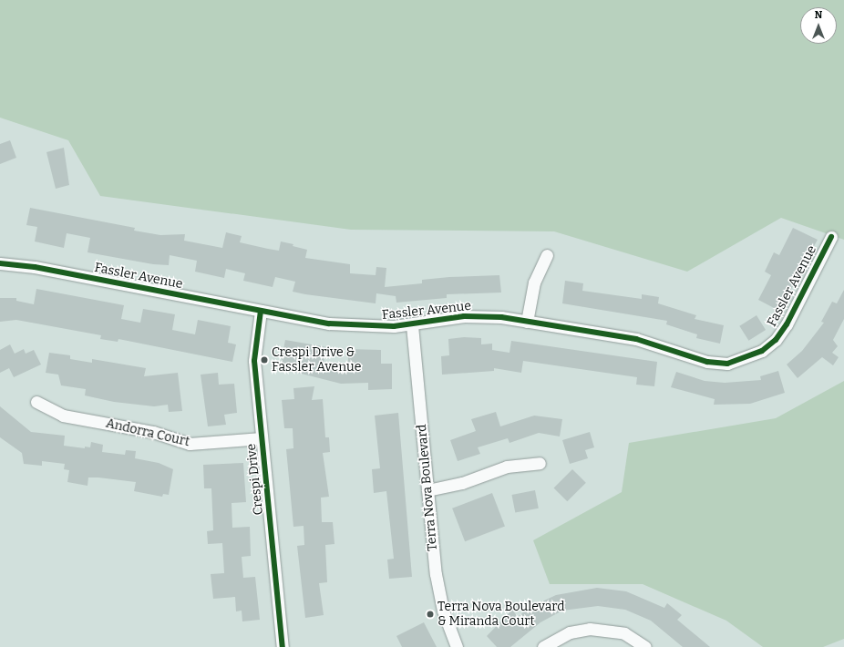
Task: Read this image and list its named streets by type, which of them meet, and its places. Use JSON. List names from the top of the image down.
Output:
{
  "streets": {
    "street": [
      "Fassler Avenue",
      "Andorra Court",
      "Crespi Drive",
      "Terra Nova Boulevard"
    ]
  },
  "crossings": [
    ["Fassler Avenue", "Crespi Drive"],
    ["Fassler Avenue", "Terra Nova Boulevard"],
    ["Andorra Court", "Crespi Drive"]
  ],
  "places": ["Crespi Drive & Fassler Avenue", "Terra Nova Boulevard & Miranda Court"],
  "north": "top"
}
